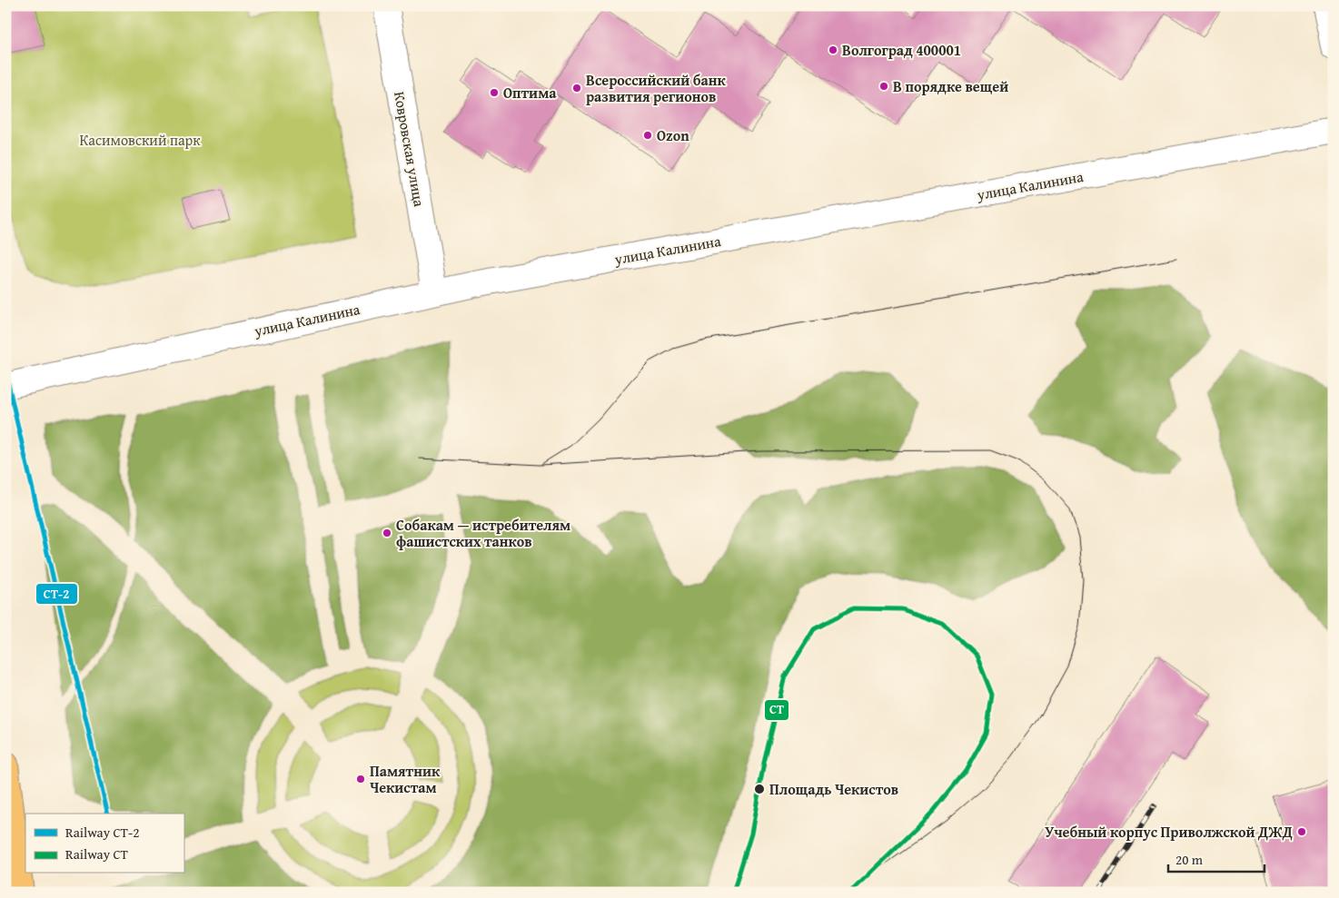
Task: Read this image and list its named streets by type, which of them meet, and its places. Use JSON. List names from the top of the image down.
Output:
{
  "streets": {
    "street": ["Ковровская улица", "улица Калинина"]
  },
  "crossings": [
    ["Ковровская улица", "улица Калинина"]
  ],
  "parks": ["Касимовский парк"],
  "places": [
    "Волгоград 400001",
    "В порядке вещей",
    "Всероссийский банк развития регионов",
    "Оптима",
    "Ozon",
    "Собакам — истребителям фашистских танков",
    "Памятник Чекистам",
    "Площадь Чекистов",
    "Учебный корпус Приволжской ДЖД"
  ],
  "lines": ["rail line СТ-2", "rail line СТ"],
  "legend": ["Railway СТ-2", "Railway СТ"],
  "scale_bar": "20 m"
}
